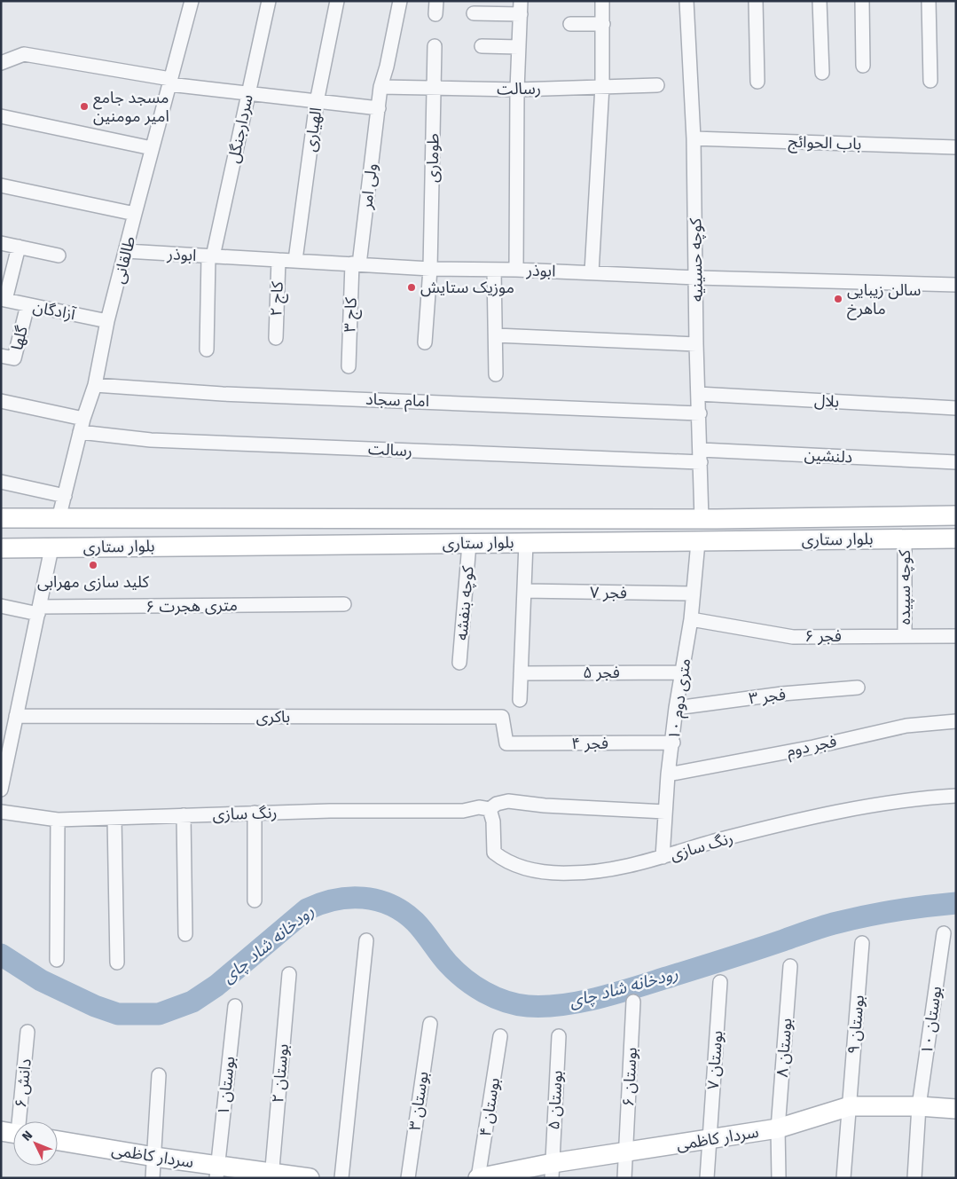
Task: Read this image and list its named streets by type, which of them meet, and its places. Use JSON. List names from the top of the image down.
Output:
{
  "streets": {
    "main road": ["بلوار ستاری", "سردار کاظمی"],
    "street": [
      "رسالت",
      "سردارجنگل",
      "الهیاری",
      "باب الحوائج",
      "طوماری",
      "ولی امر",
      "ابوذر",
      "طالقانی",
      "کوچه حسینیه",
      "کاج ۲",
      "آزادگان",
      "کاج ۳",
      "گلها",
      "امام سجاد",
      "بلال",
      "دلنشین",
      "کوچه سپیده",
      "فجر ۷",
      "کوچه بنفشه",
      "۶ متری هجرت",
      "فجر ۶",
      "فجر ۵",
      "فجر ۳",
      "۱۰ متری دوم",
      "باکری",
      "فجر ۴",
      "فجر دوم",
      "رنگ سازی",
      "بوستان ۱۰",
      "بوستان ۹",
      "بوستان ۸",
      "بوستان ۷",
      "بوستان ۲",
      "بوستان ۶",
      "دانش ۶",
      "بوستان ۱",
      "بوستان ۵",
      "بوستان ۳",
      "بوستان ۴"
    ]
  },
  "crossings": [
    ["رسالت", "طوماری"],
    ["رسالت", "ولی امر"],
    ["رسالت", "طالقانی"],
    ["رسالت", "کوچه حسینیه"],
    ["رسالت", "دلنشین"],
    ["سردارجنگل", "ابوذر"],
    ["الهیاری", "ابوذر"],
    ["باب الحوائج", "کوچه حسینیه"],
    ["طوماری", "ابوذر"],
    ["ولی امر", "ابوذر"],
    ["ولی امر", "کاج ۳"],
    ["ابوذر", "طالقانی"],
    ["ابوذر", "کوچه حسینیه"],
    ["ابوذر", "کاج ۲"],
    ["ابوذر", "کاج ۳"],
    ["طالقانی", "آزادگان"],
    ["طالقانی", "امام سجاد"],
    ["طالقانی", "بلوار ستاری"],
    ["کوچه حسینیه", "امام سجاد"],
    ["کوچه حسینیه", "بلال"],
    ["کوچه حسینیه", "دلنشین"],
    ["کوچه حسینیه", "بلوار ستاری"],
    ["آزادگان", "گلها"],
    ["بلوار ستاری", "کوچه سپیده"],
    ["بلوار ستاری", "کوچه بنفشه"],
    ["بلوار ستاری", "۱۰ متری دوم"],
    ["کوچه سپیده", "فجر ۶"],
    ["فجر ۷", "۱۰ متری دوم"],
    ["فجر ۶", "۱۰ متری دوم"],
    ["فجر ۵", "۱۰ متری دوم"],
    ["فجر ۳", "۱۰ متری دوم"],
    ["۱۰ متری دوم", "فجر ۴"],
    ["۱۰ متری دوم", "فجر دوم"],
    ["۱۰ متری دوم", "رنگ سازی"],
    ["باکری", "فجر ۴"],
    ["بوستان ۱۰", "سردار کاظمی"],
    ["بوستان ۹", "سردار کاظمی"],
    ["بوستان ۸", "سردار کاظمی"],
    ["بوستان ۷", "سردار کاظمی"],
    ["بوستان ۲", "سردار کاظمی"],
    ["بوستان ۶", "سردار کاظمی"],
    ["بوستان ۱", "سردار کاظمی"],
    ["بوستان ۵", "سردار کاظمی"],
    ["بوستان ۴", "سردار کاظمی"]
  ],
  "water": ["رودخانه شاد چای"],
  "places": [
    "مسجد جامع امیر مومنین",
    "موزیک ستایش",
    "سالن زیبایی ماهرخ",
    "کلید سازی مهرابی"
  ],
  "north": "top left"
}
